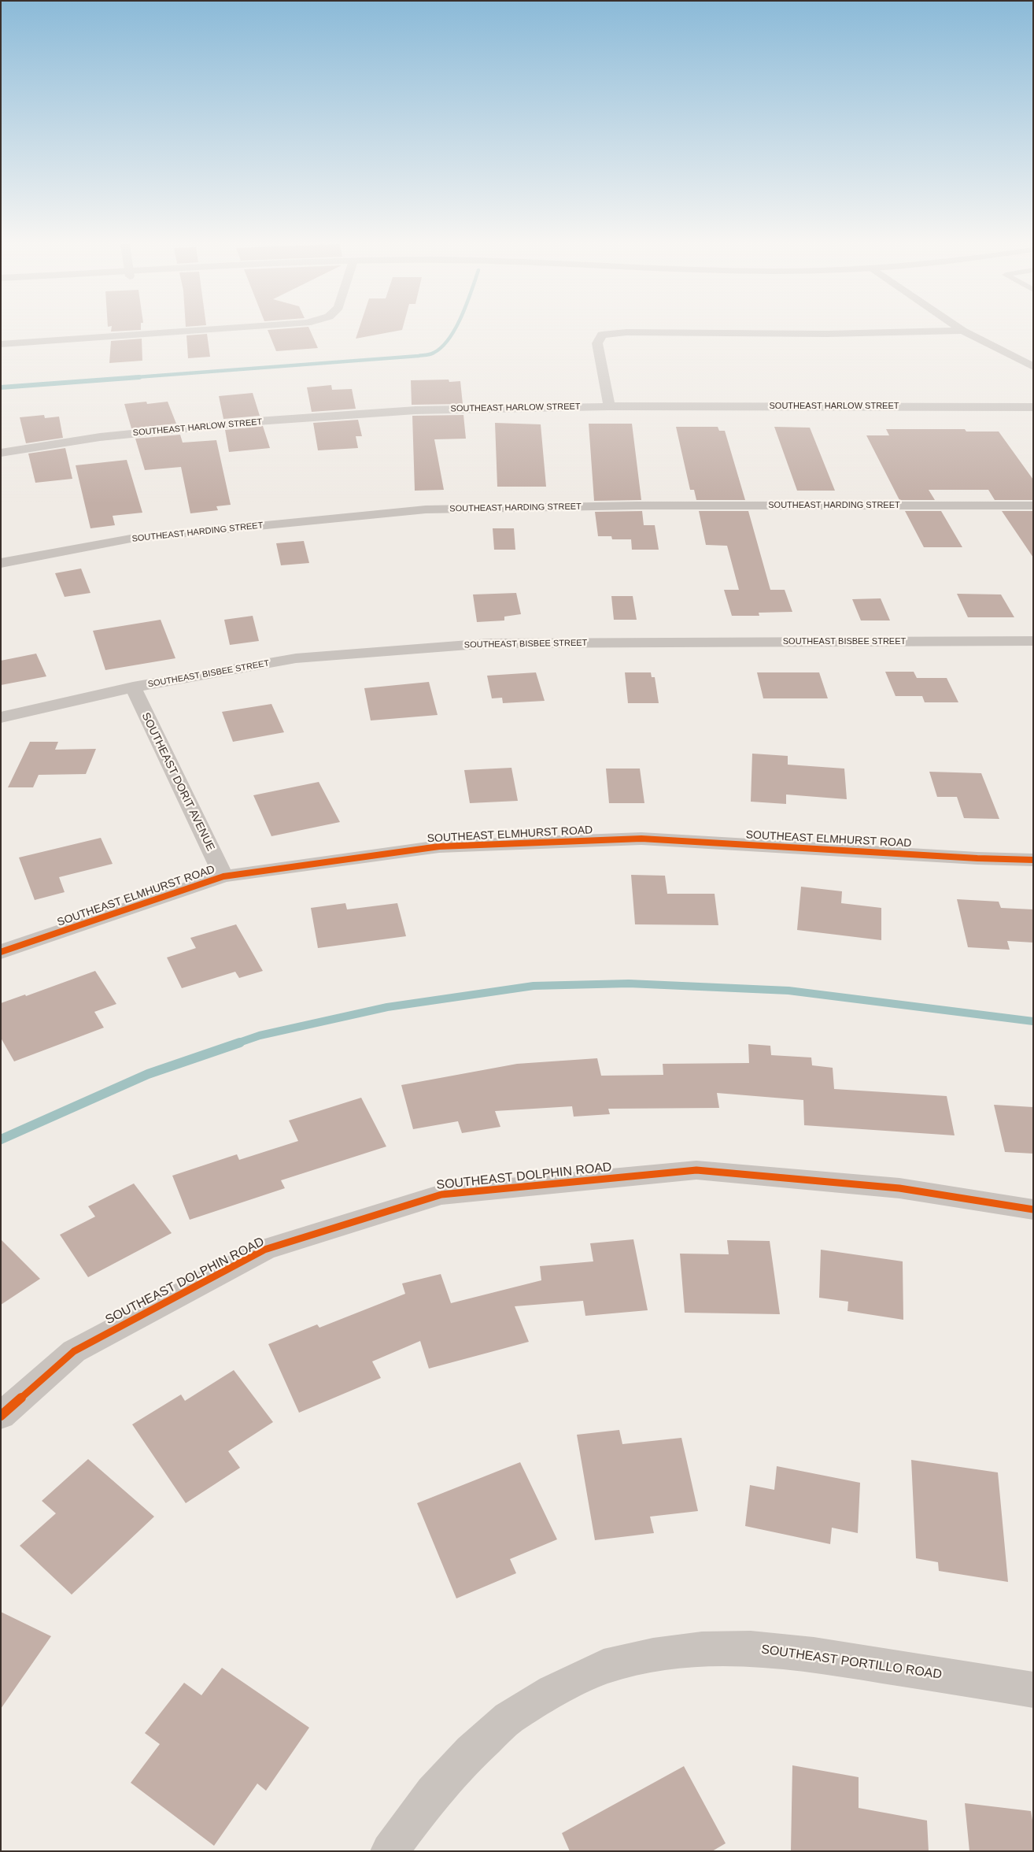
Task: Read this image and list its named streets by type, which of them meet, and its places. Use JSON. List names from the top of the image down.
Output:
{
  "streets": {
    "street": [
      "SOUTHEAST HARLOW STREET",
      "SOUTHEAST HARDING STREET",
      "SOUTHEAST BISBEE STREET",
      "SOUTHEAST DORIT AVENUE",
      "SOUTHEAST ELMHURST ROAD",
      "SOUTHEAST DOLPHIN ROAD",
      "SOUTHEAST PORTILLO ROAD"
    ]
  },
  "crossings": [
    ["SOUTHEAST BISBEE STREET", "SOUTHEAST DORIT AVENUE"],
    ["SOUTHEAST DORIT AVENUE", "SOUTHEAST ELMHURST ROAD"]
  ]
}
